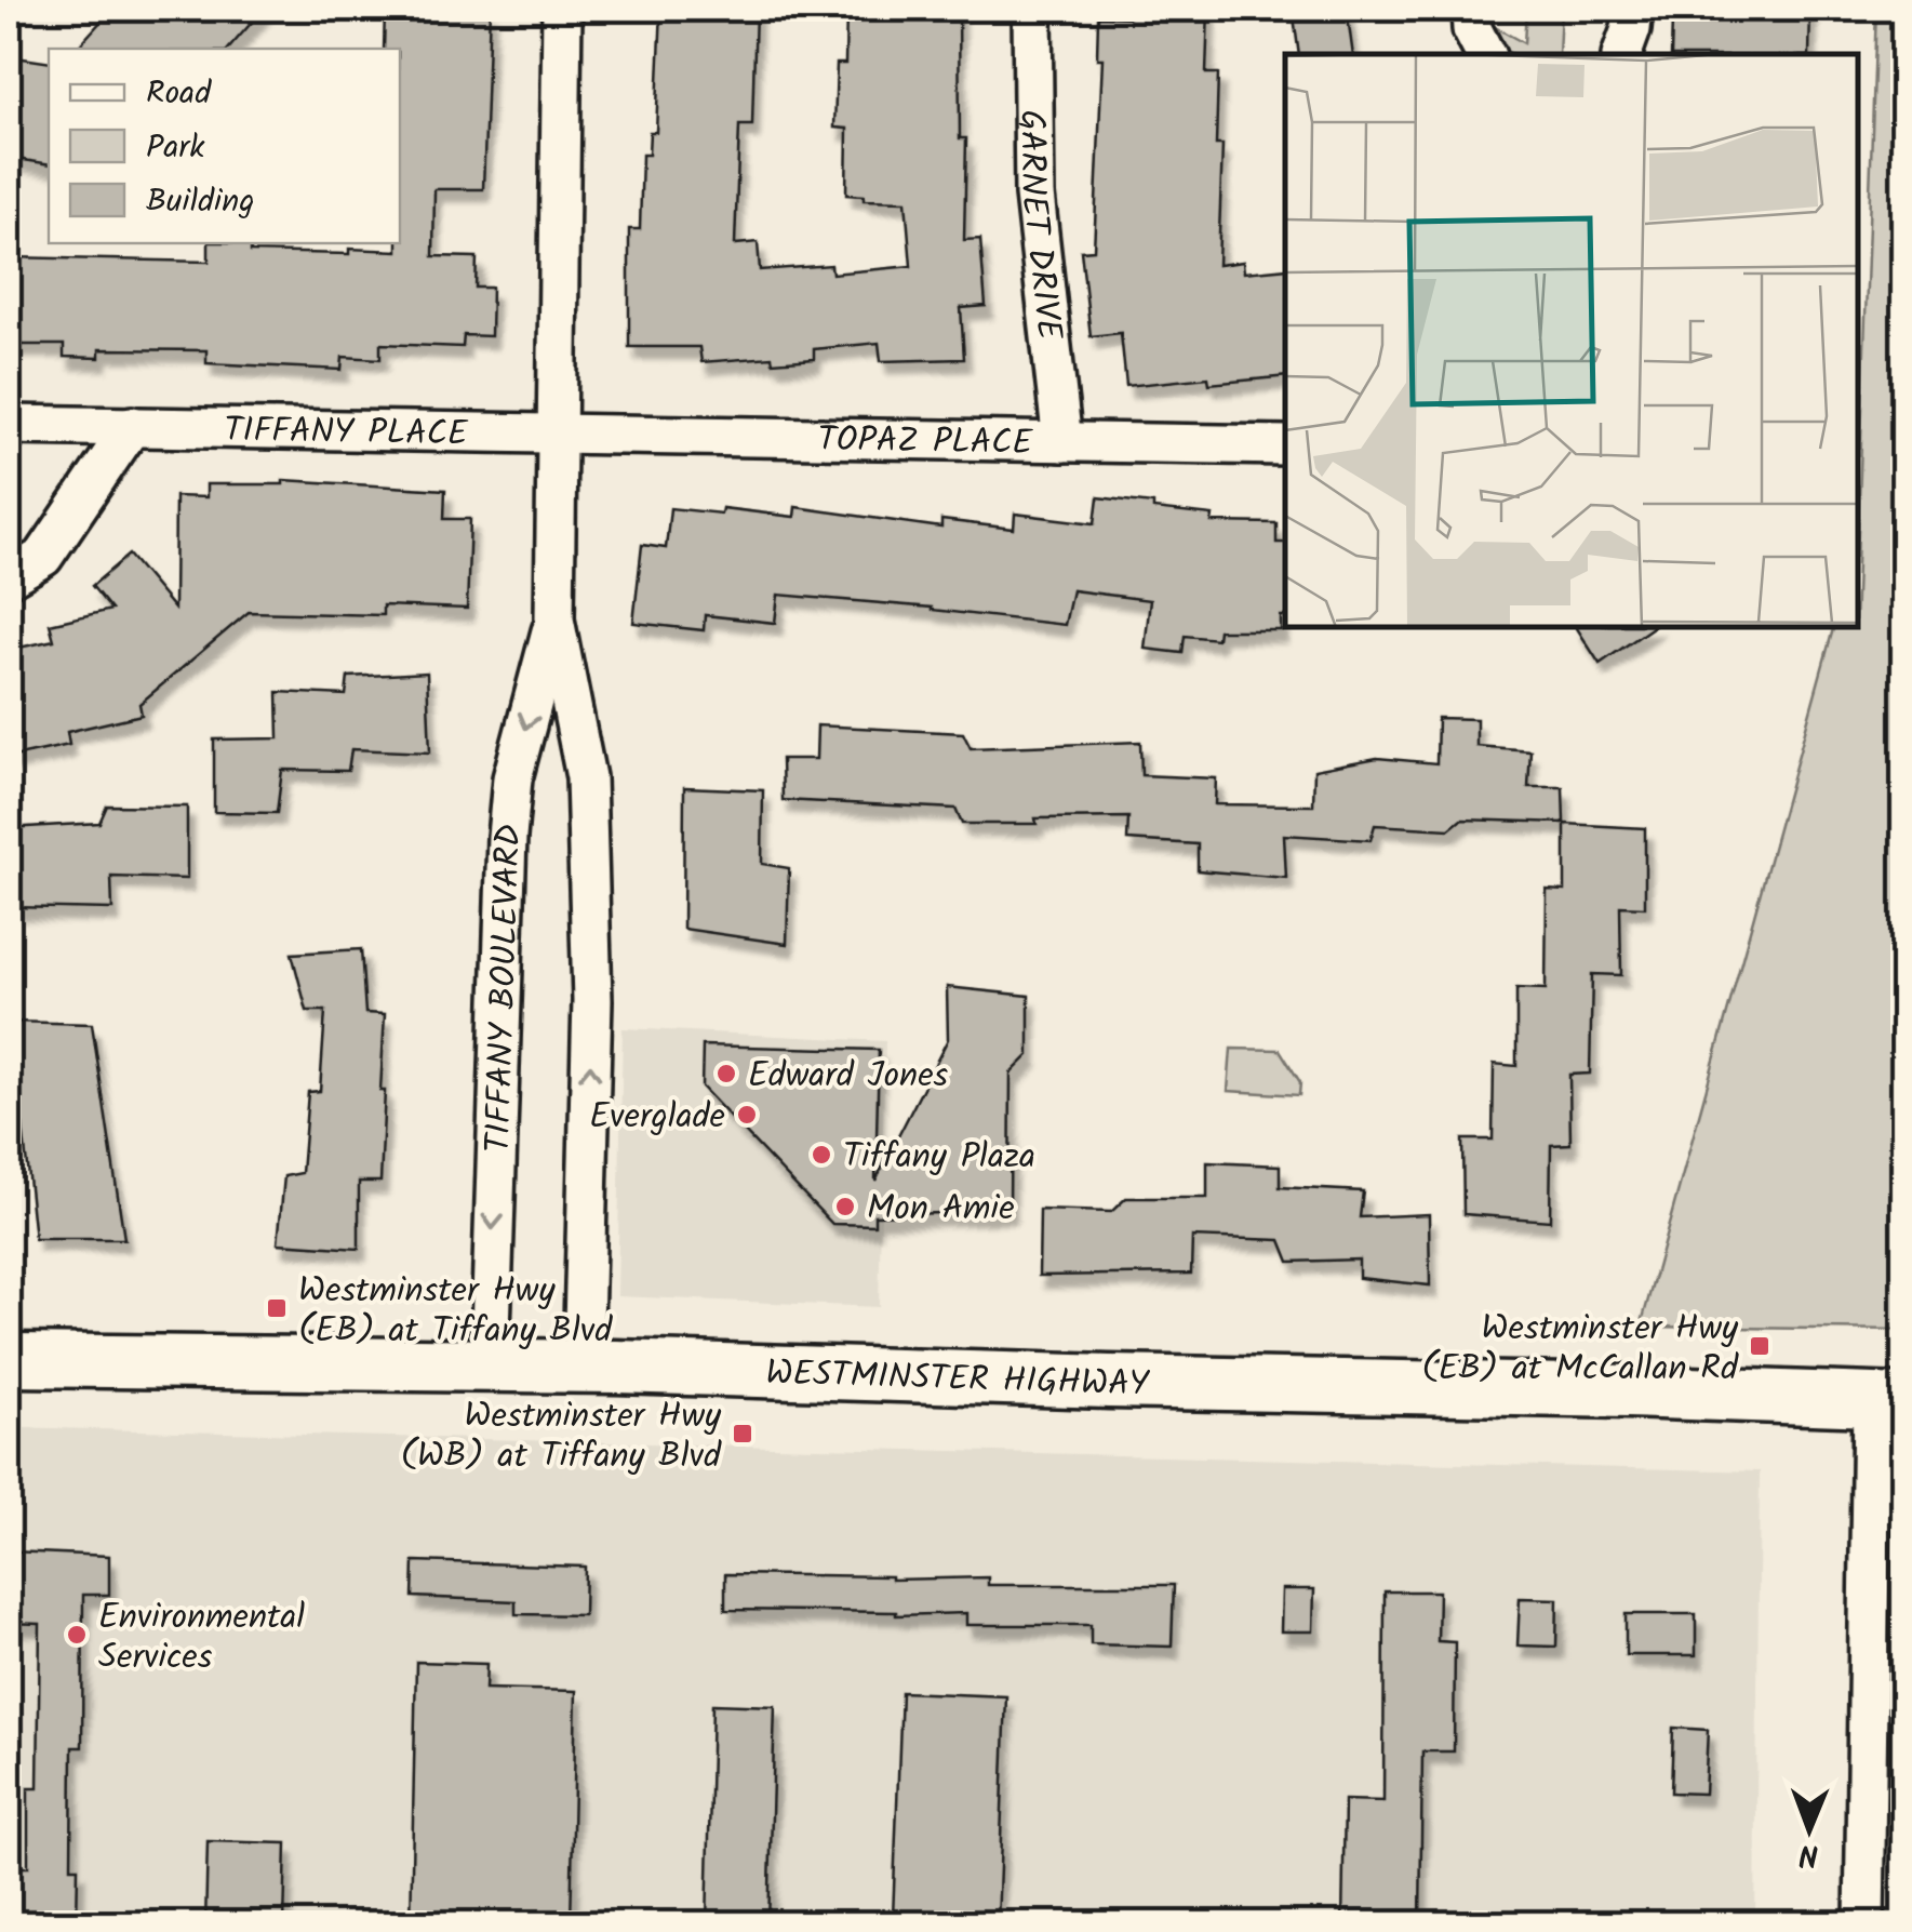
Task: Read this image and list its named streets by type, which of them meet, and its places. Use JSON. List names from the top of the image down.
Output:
{
  "streets": {
    "main road": ["WESTMINSTER HIGHWAY"],
    "street": [
      "GARNET DRIVE",
      "TIFFANY PLACE",
      "TOPAZ PLACE",
      "TIFFANY BOULEVARD"
    ]
  },
  "crossings": [
    ["GARNET DRIVE", "TOPAZ PLACE"],
    ["TIFFANY PLACE", "TOPAZ PLACE"],
    ["TIFFANY PLACE", "TIFFANY BOULEVARD"],
    ["TOPAZ PLACE", "TIFFANY BOULEVARD"],
    ["TIFFANY BOULEVARD", "WESTMINSTER HIGHWAY"]
  ],
  "places": {
    "other": [
      "Edward Jones",
      "Everglade",
      "Tiffany Plaza",
      "Mon Amie",
      "Environmental Services"
    ],
    "transit": ["Westminster Hwy (EB) at Tiffany Blvd", "Westminster Hwy (EB) at McCallan Rd", "Westminster Hwy (WB) at Tiffany Blvd"]
  },
  "legend": ["Road", "Park", "Building"],
  "north": "bottom"
}
